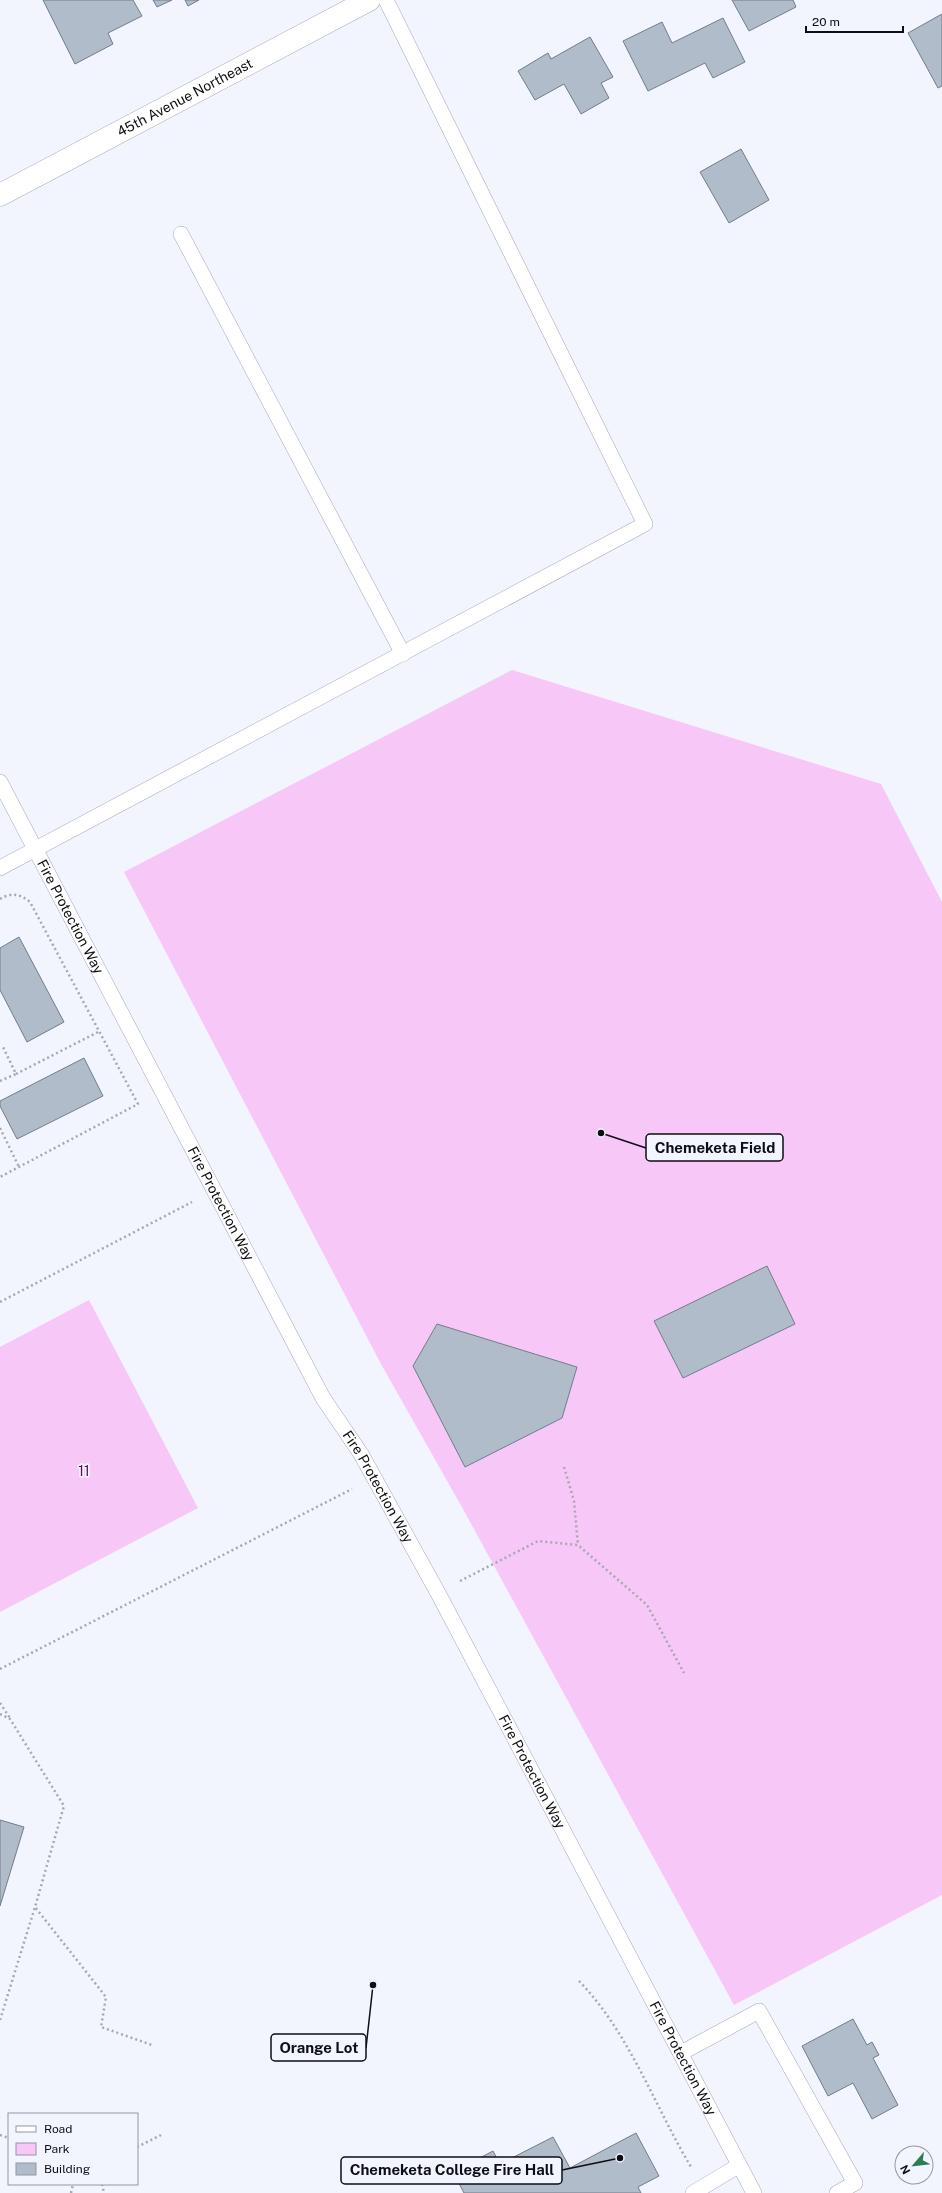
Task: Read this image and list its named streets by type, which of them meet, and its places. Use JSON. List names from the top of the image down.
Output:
{
  "streets": {
    "street": ["45th Avenue Northeast"],
    "lane": ["Fire Protection Way"]
  },
  "parks": ["11"],
  "places": ["Chemeketa Field", "Orange Lot", "Chemeketa College Fire Hall"],
  "legend": ["Road", "Park", "Building"],
  "scale_bar": "20 m",
  "north": "bottom left"
}
